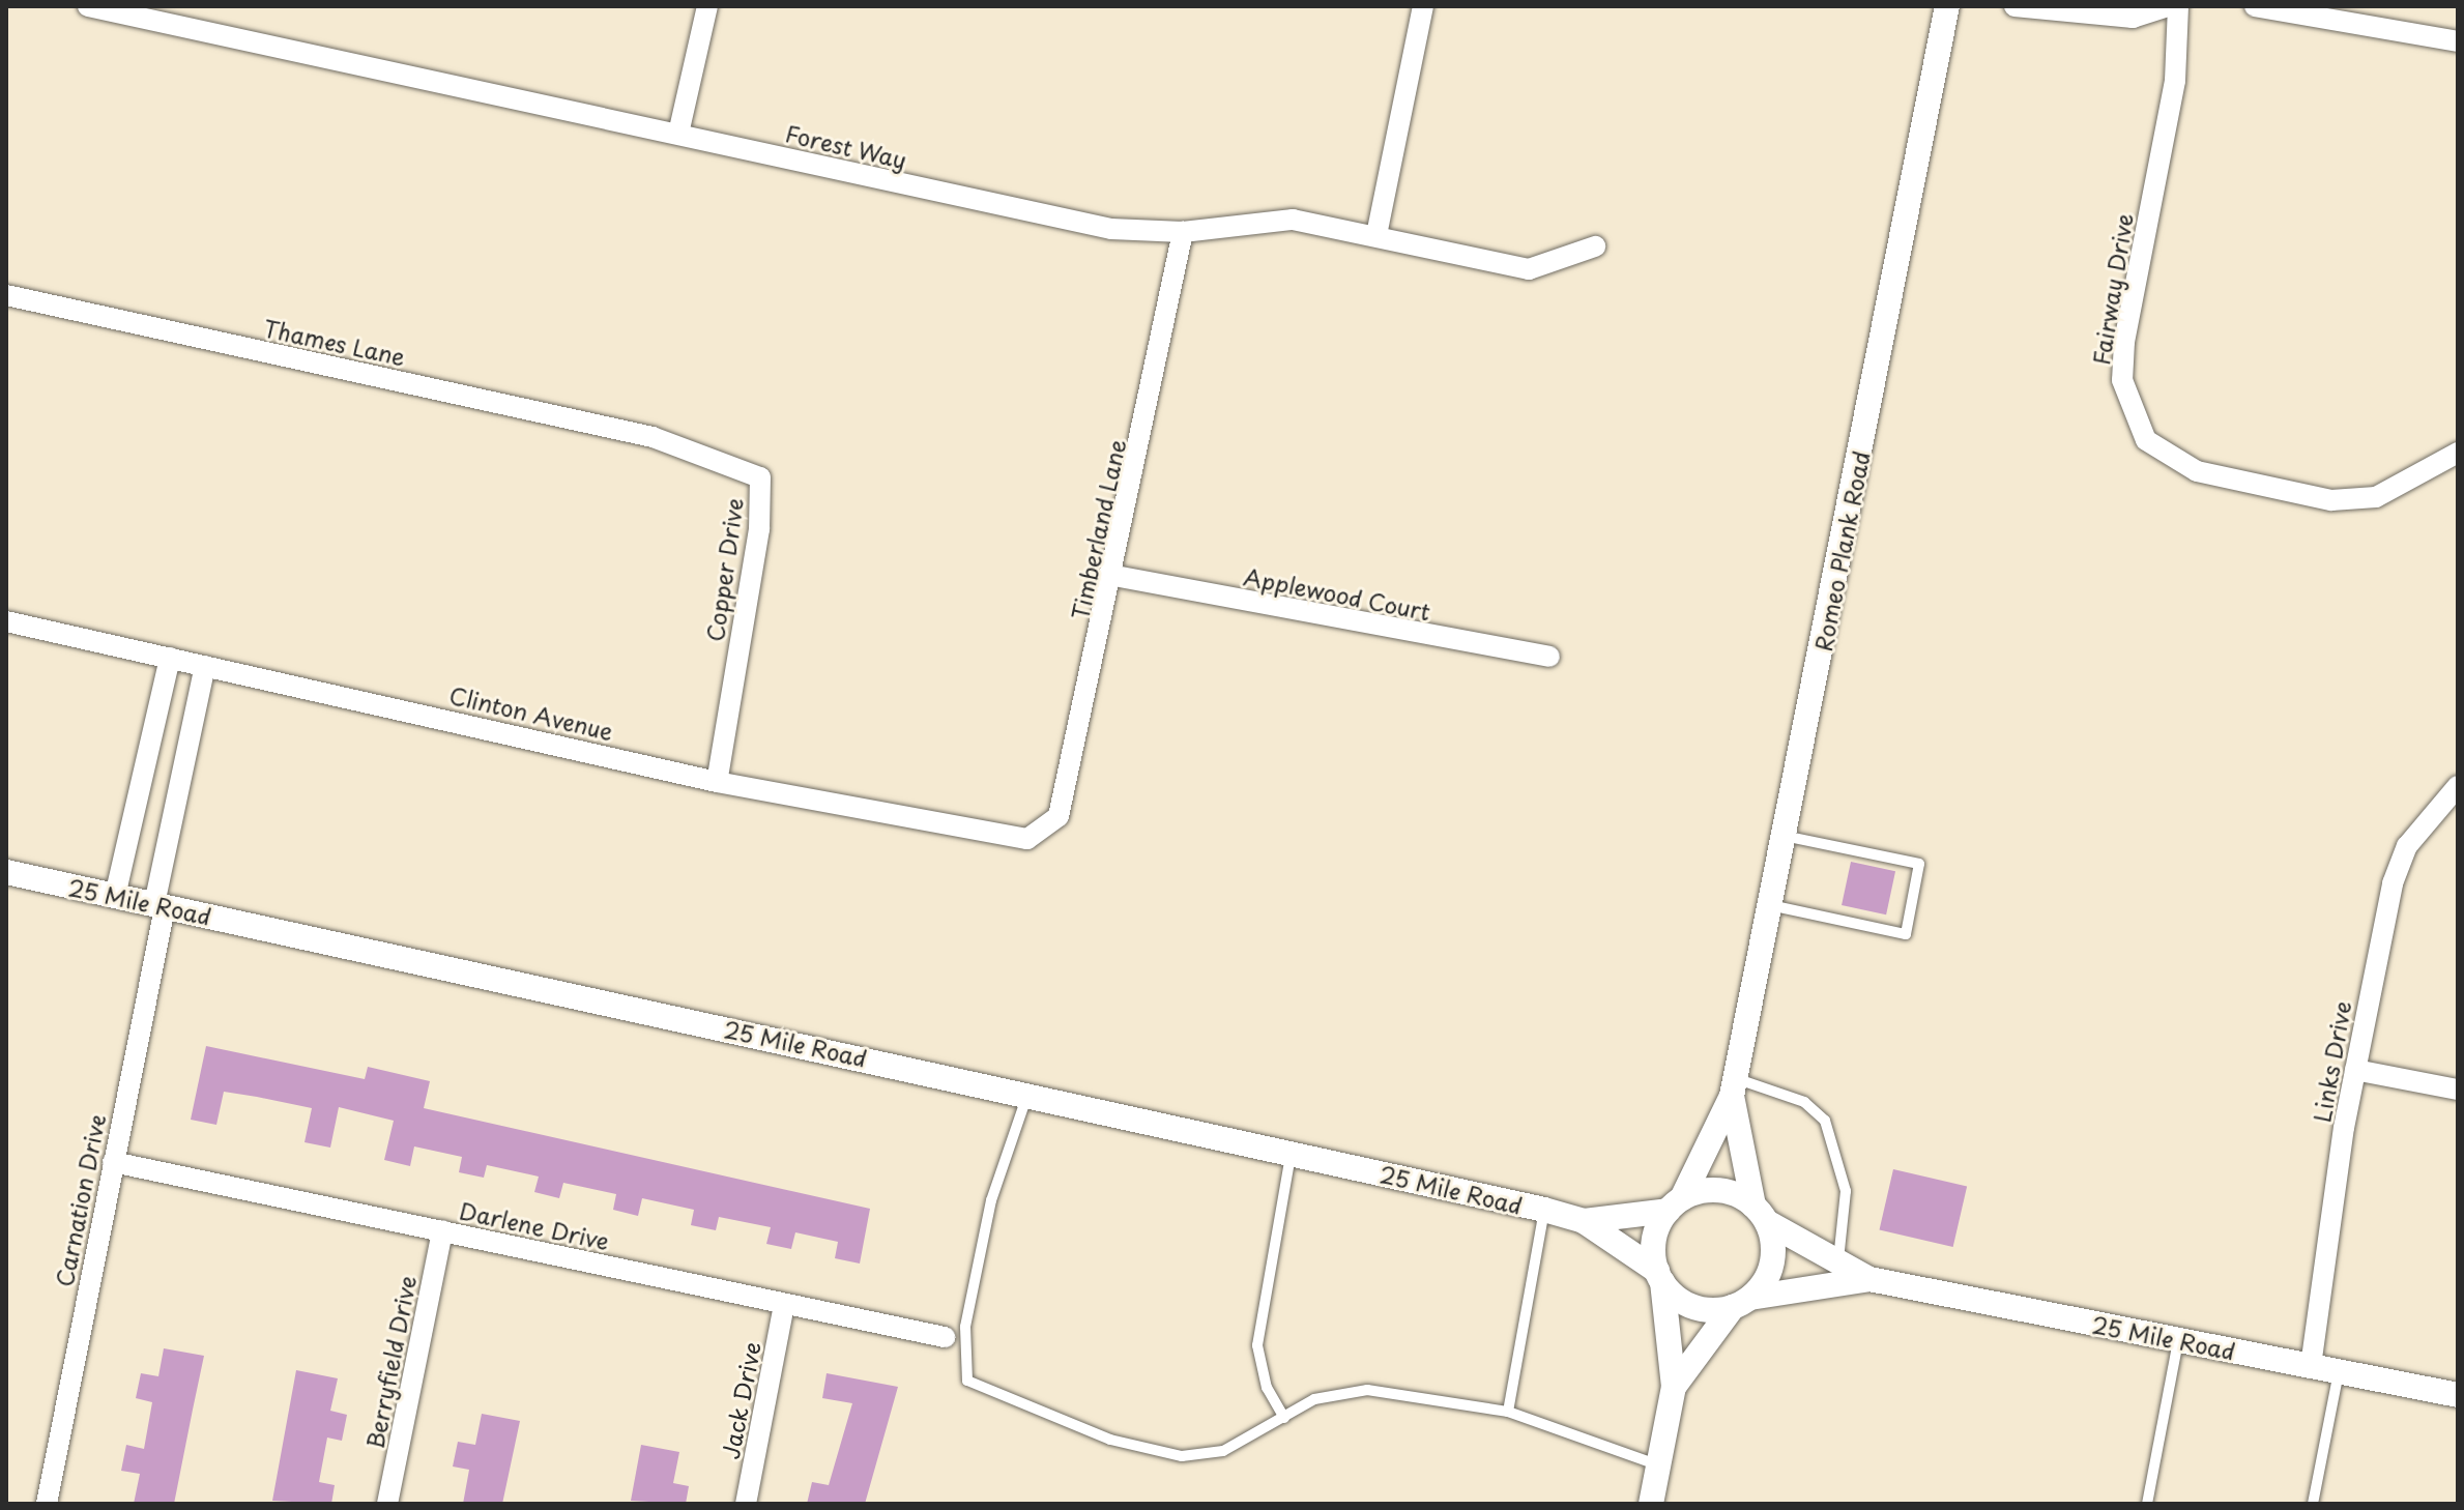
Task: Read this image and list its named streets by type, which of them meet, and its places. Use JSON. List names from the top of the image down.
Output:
{
  "streets": {
    "street": [
      "Forest Way",
      "Fairway Drive",
      "Thames Lane",
      "Timberland Lane",
      "Romeo Plank Road",
      "Copper Drive",
      "Applewood Court",
      "Clinton Avenue",
      "25 Mile Road",
      "Links Drive",
      "Carnation Drive",
      "Darlene Drive",
      "Berryfield Drive",
      "Jack Drive"
    ]
  },
  "crossings": [
    ["Forest Way", "Timberland Lane"],
    ["Thames Lane", "Copper Drive"],
    ["Timberland Lane", "Applewood Court"],
    ["Timberland Lane", "Clinton Avenue"],
    ["Romeo Plank Road", "25 Mile Road"],
    ["Copper Drive", "Clinton Avenue"],
    ["Clinton Avenue", "Carnation Drive"],
    ["25 Mile Road", "Links Drive"],
    ["25 Mile Road", "Carnation Drive"],
    ["Carnation Drive", "Darlene Drive"],
    ["Darlene Drive", "Berryfield Drive"],
    ["Darlene Drive", "Jack Drive"]
  ]
}
